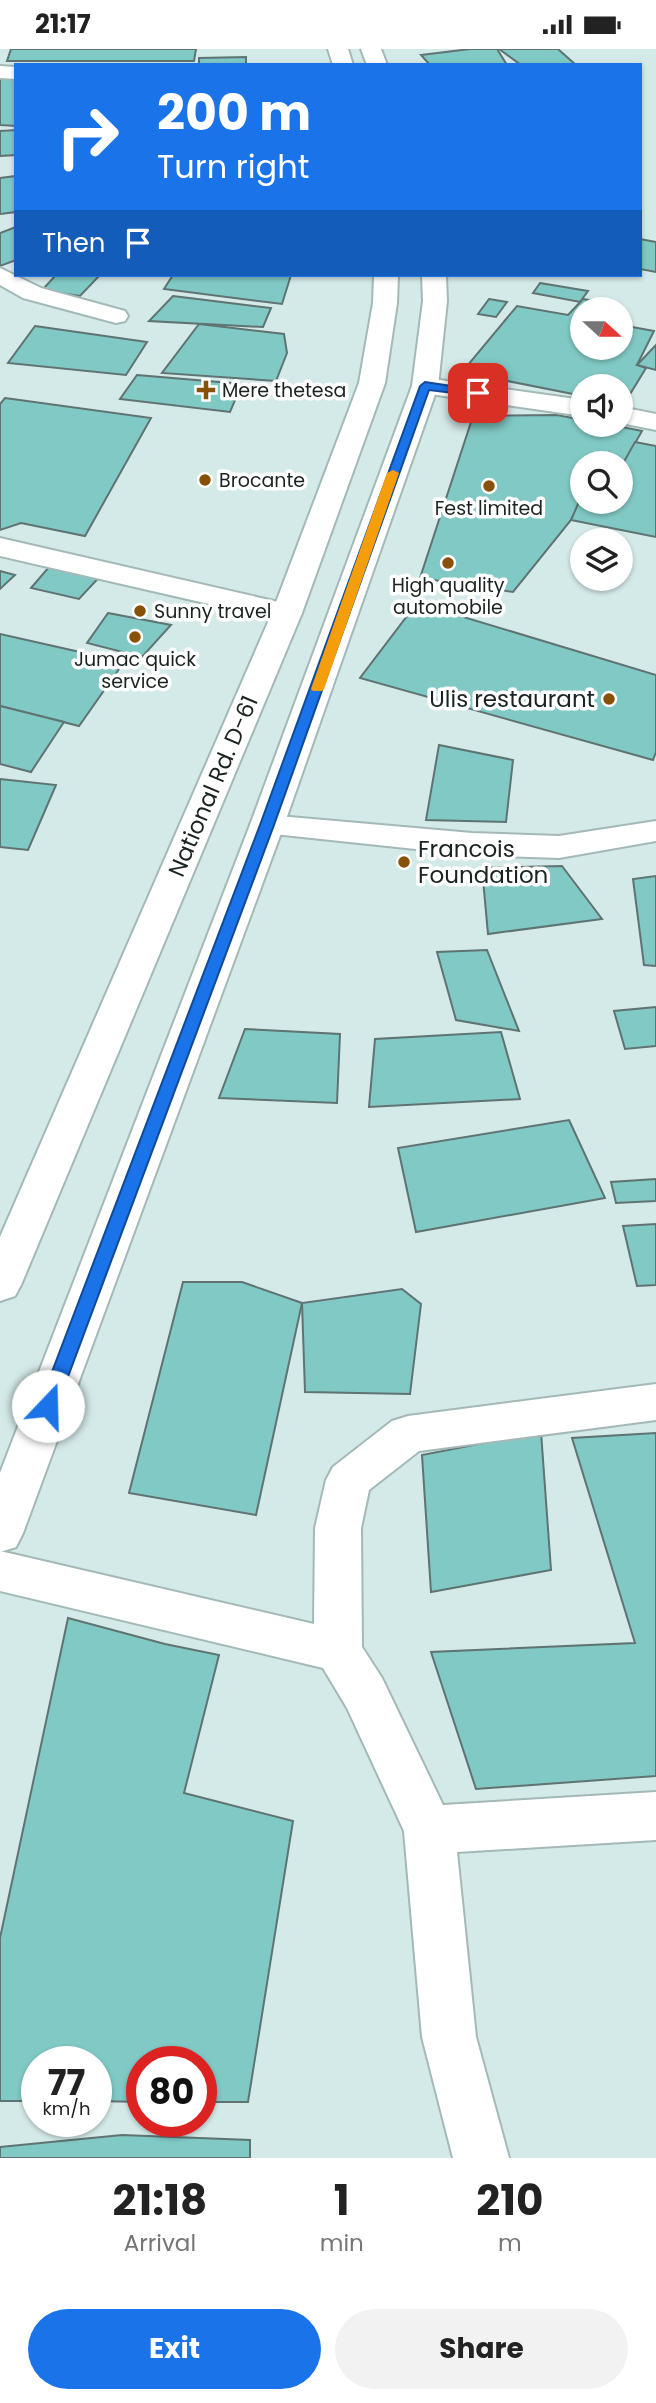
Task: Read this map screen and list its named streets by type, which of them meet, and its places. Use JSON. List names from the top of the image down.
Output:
{
  "streets": {
    "main road": ["National Rd. D-61"]
  },
  "places": {
    "health": ["Mere thetesa"],
    "other": [
      "Brocante",
      "Fest limited",
      "High quality automobile",
      "Sunny travel",
      "Jumac quick service",
      "Ulis restaurant",
      "Francois Foundation"
    ]
  },
  "north": "right",
  "page": {
    "status": "21:17",
    "turn": ["200 m", "Turn right"],
    "then": "Then",
    "speed": "77 km/h",
    "limit": "80",
    "eta": [
      "21:18",
      "Arrival",
      "1",
      "min",
      "210",
      "m"
    ],
    "buttons": ["Exit", "Share"]
  }
}
